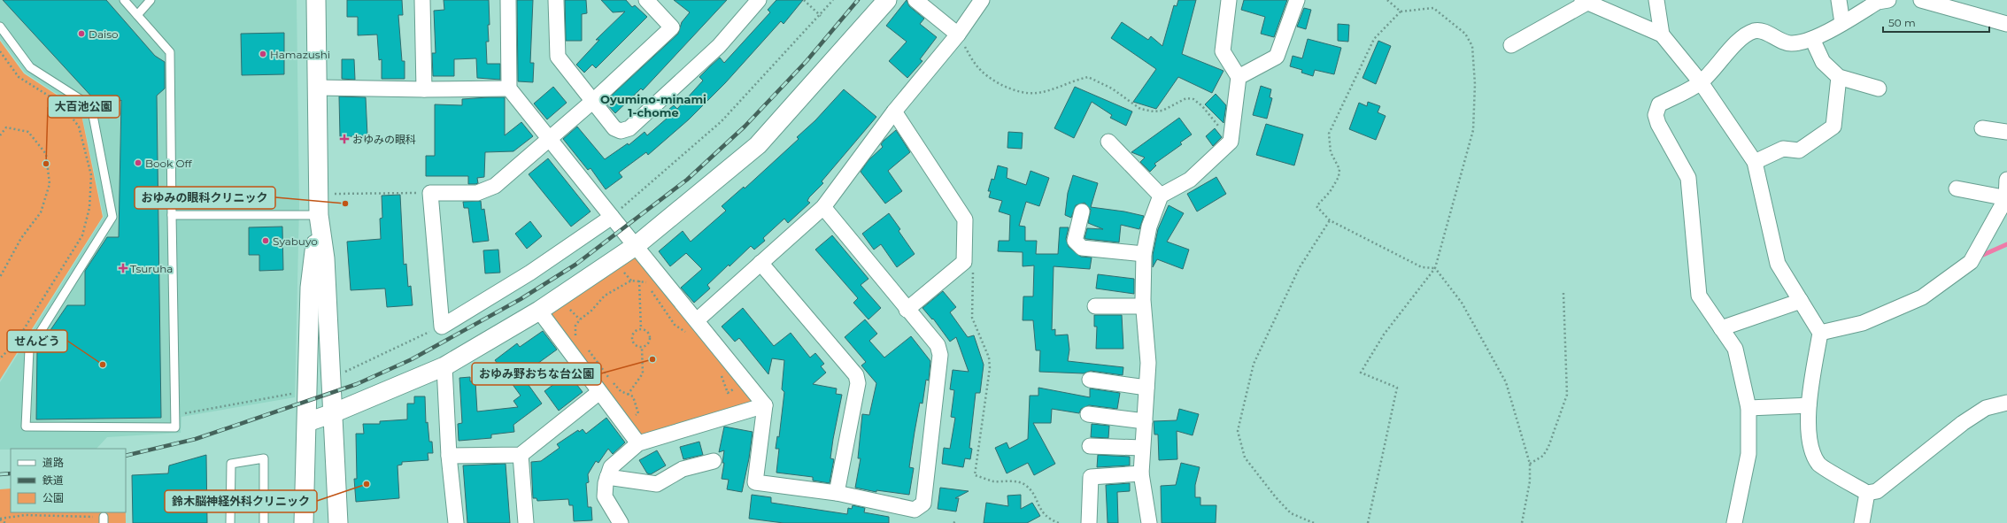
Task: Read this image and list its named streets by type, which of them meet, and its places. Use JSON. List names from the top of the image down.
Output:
{
  "districts": ["Oyumino-minami 1-chome"],
  "places": {
    "other": [
      "Daiso",
      "Hamazushi",
      "Book Off",
      "大百池公園",
      "おゆみの眼科クリニック",
      "Syabuyo",
      "おゆみ野おちな台公園",
      "せんどう",
      "鈴木脳神経外科クリニック"
    ],
    "health": ["おゆみの眼科", "Tsuruha"]
  },
  "legend": ["道路", "鉄道", "公園"],
  "scale_bar": "50 m"
}
